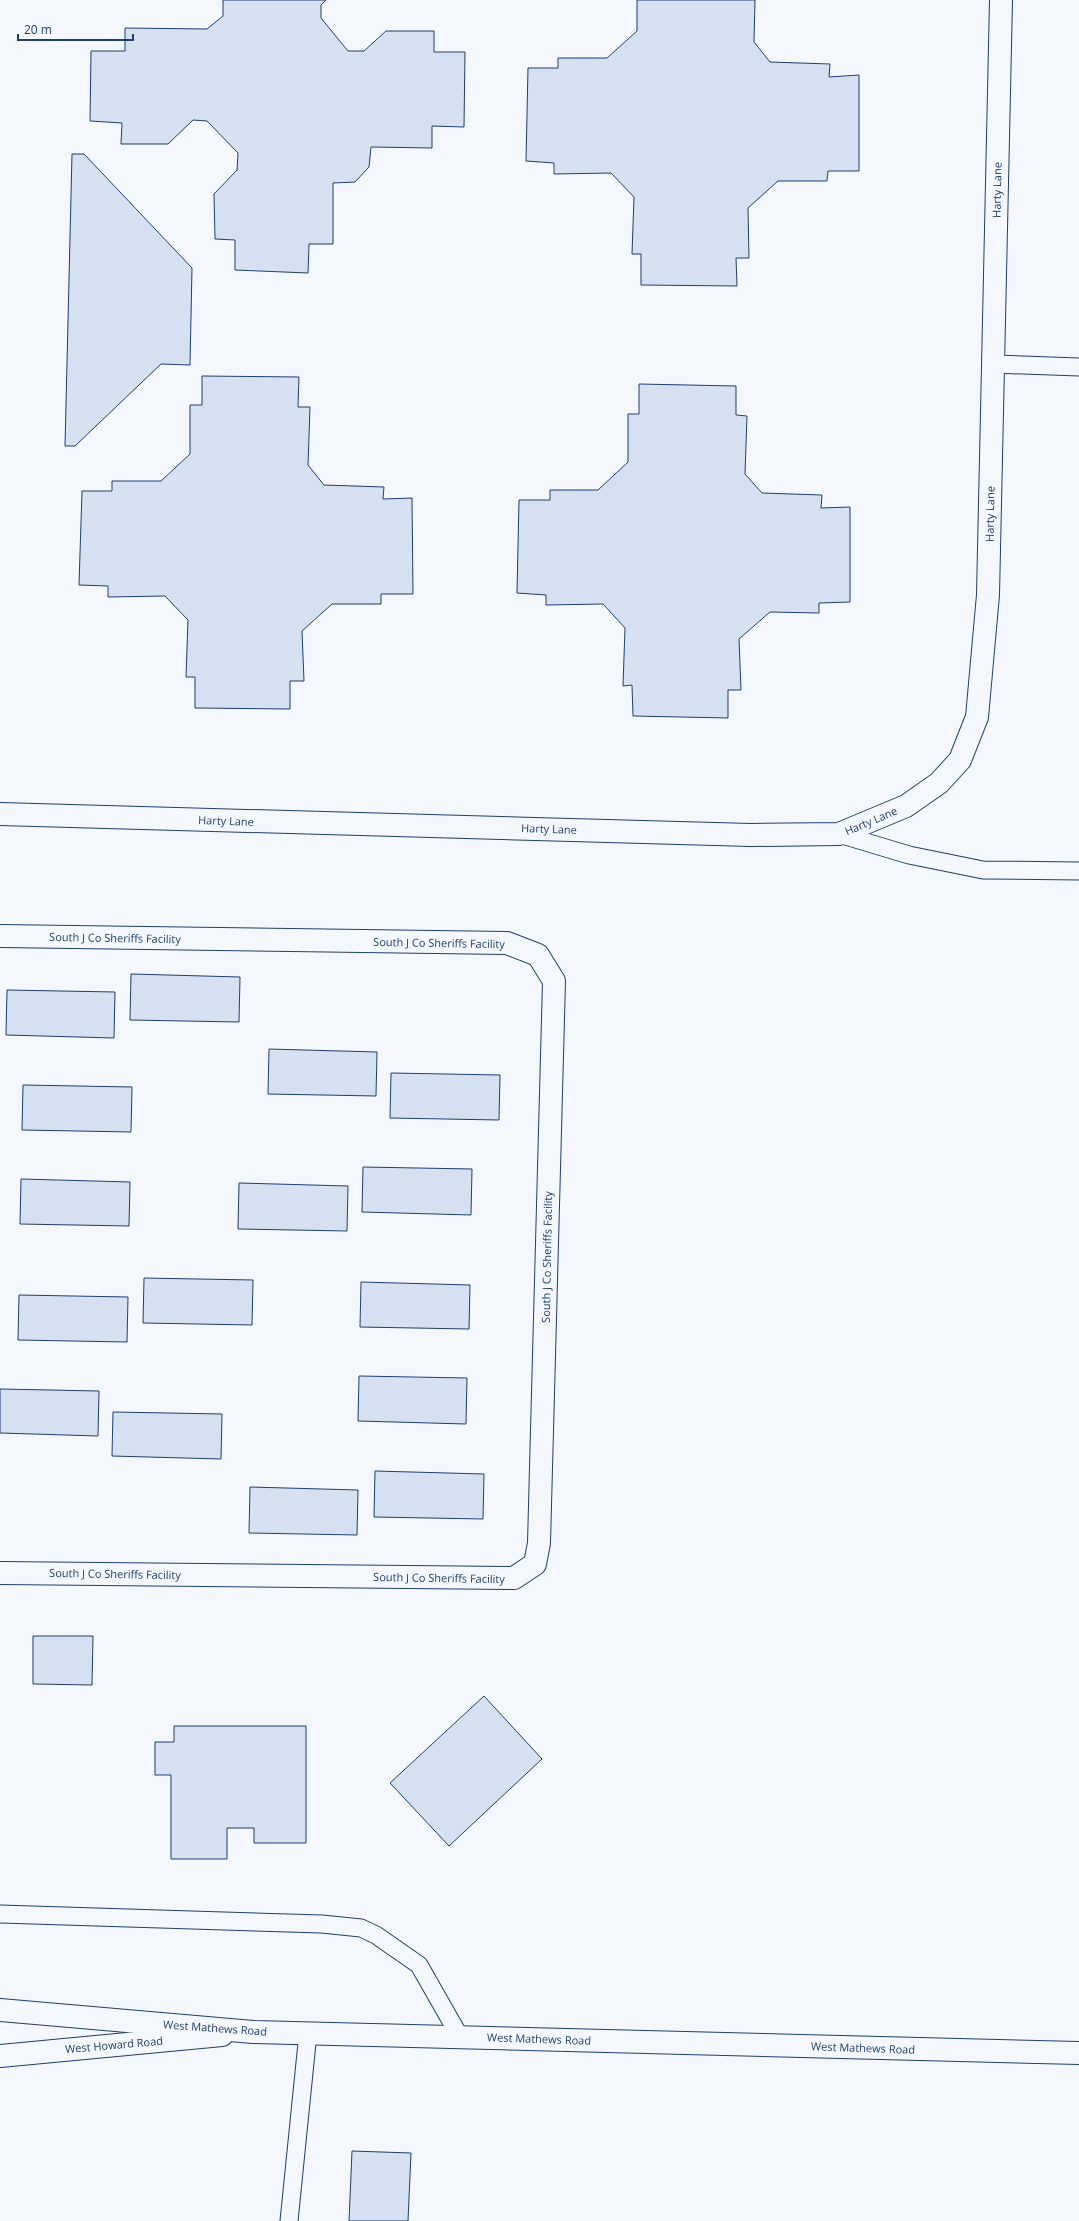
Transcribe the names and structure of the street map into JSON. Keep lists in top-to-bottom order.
{
  "streets": {
    "street": [
      "Harty Lane",
      "South J Co Sheriffs Facility",
      "West Mathews Road",
      "West Howard Road"
    ]
  },
  "crossings": [
    ["West Mathews Road", "West Howard Road"]
  ],
  "scale_bar": "20 m"
}
